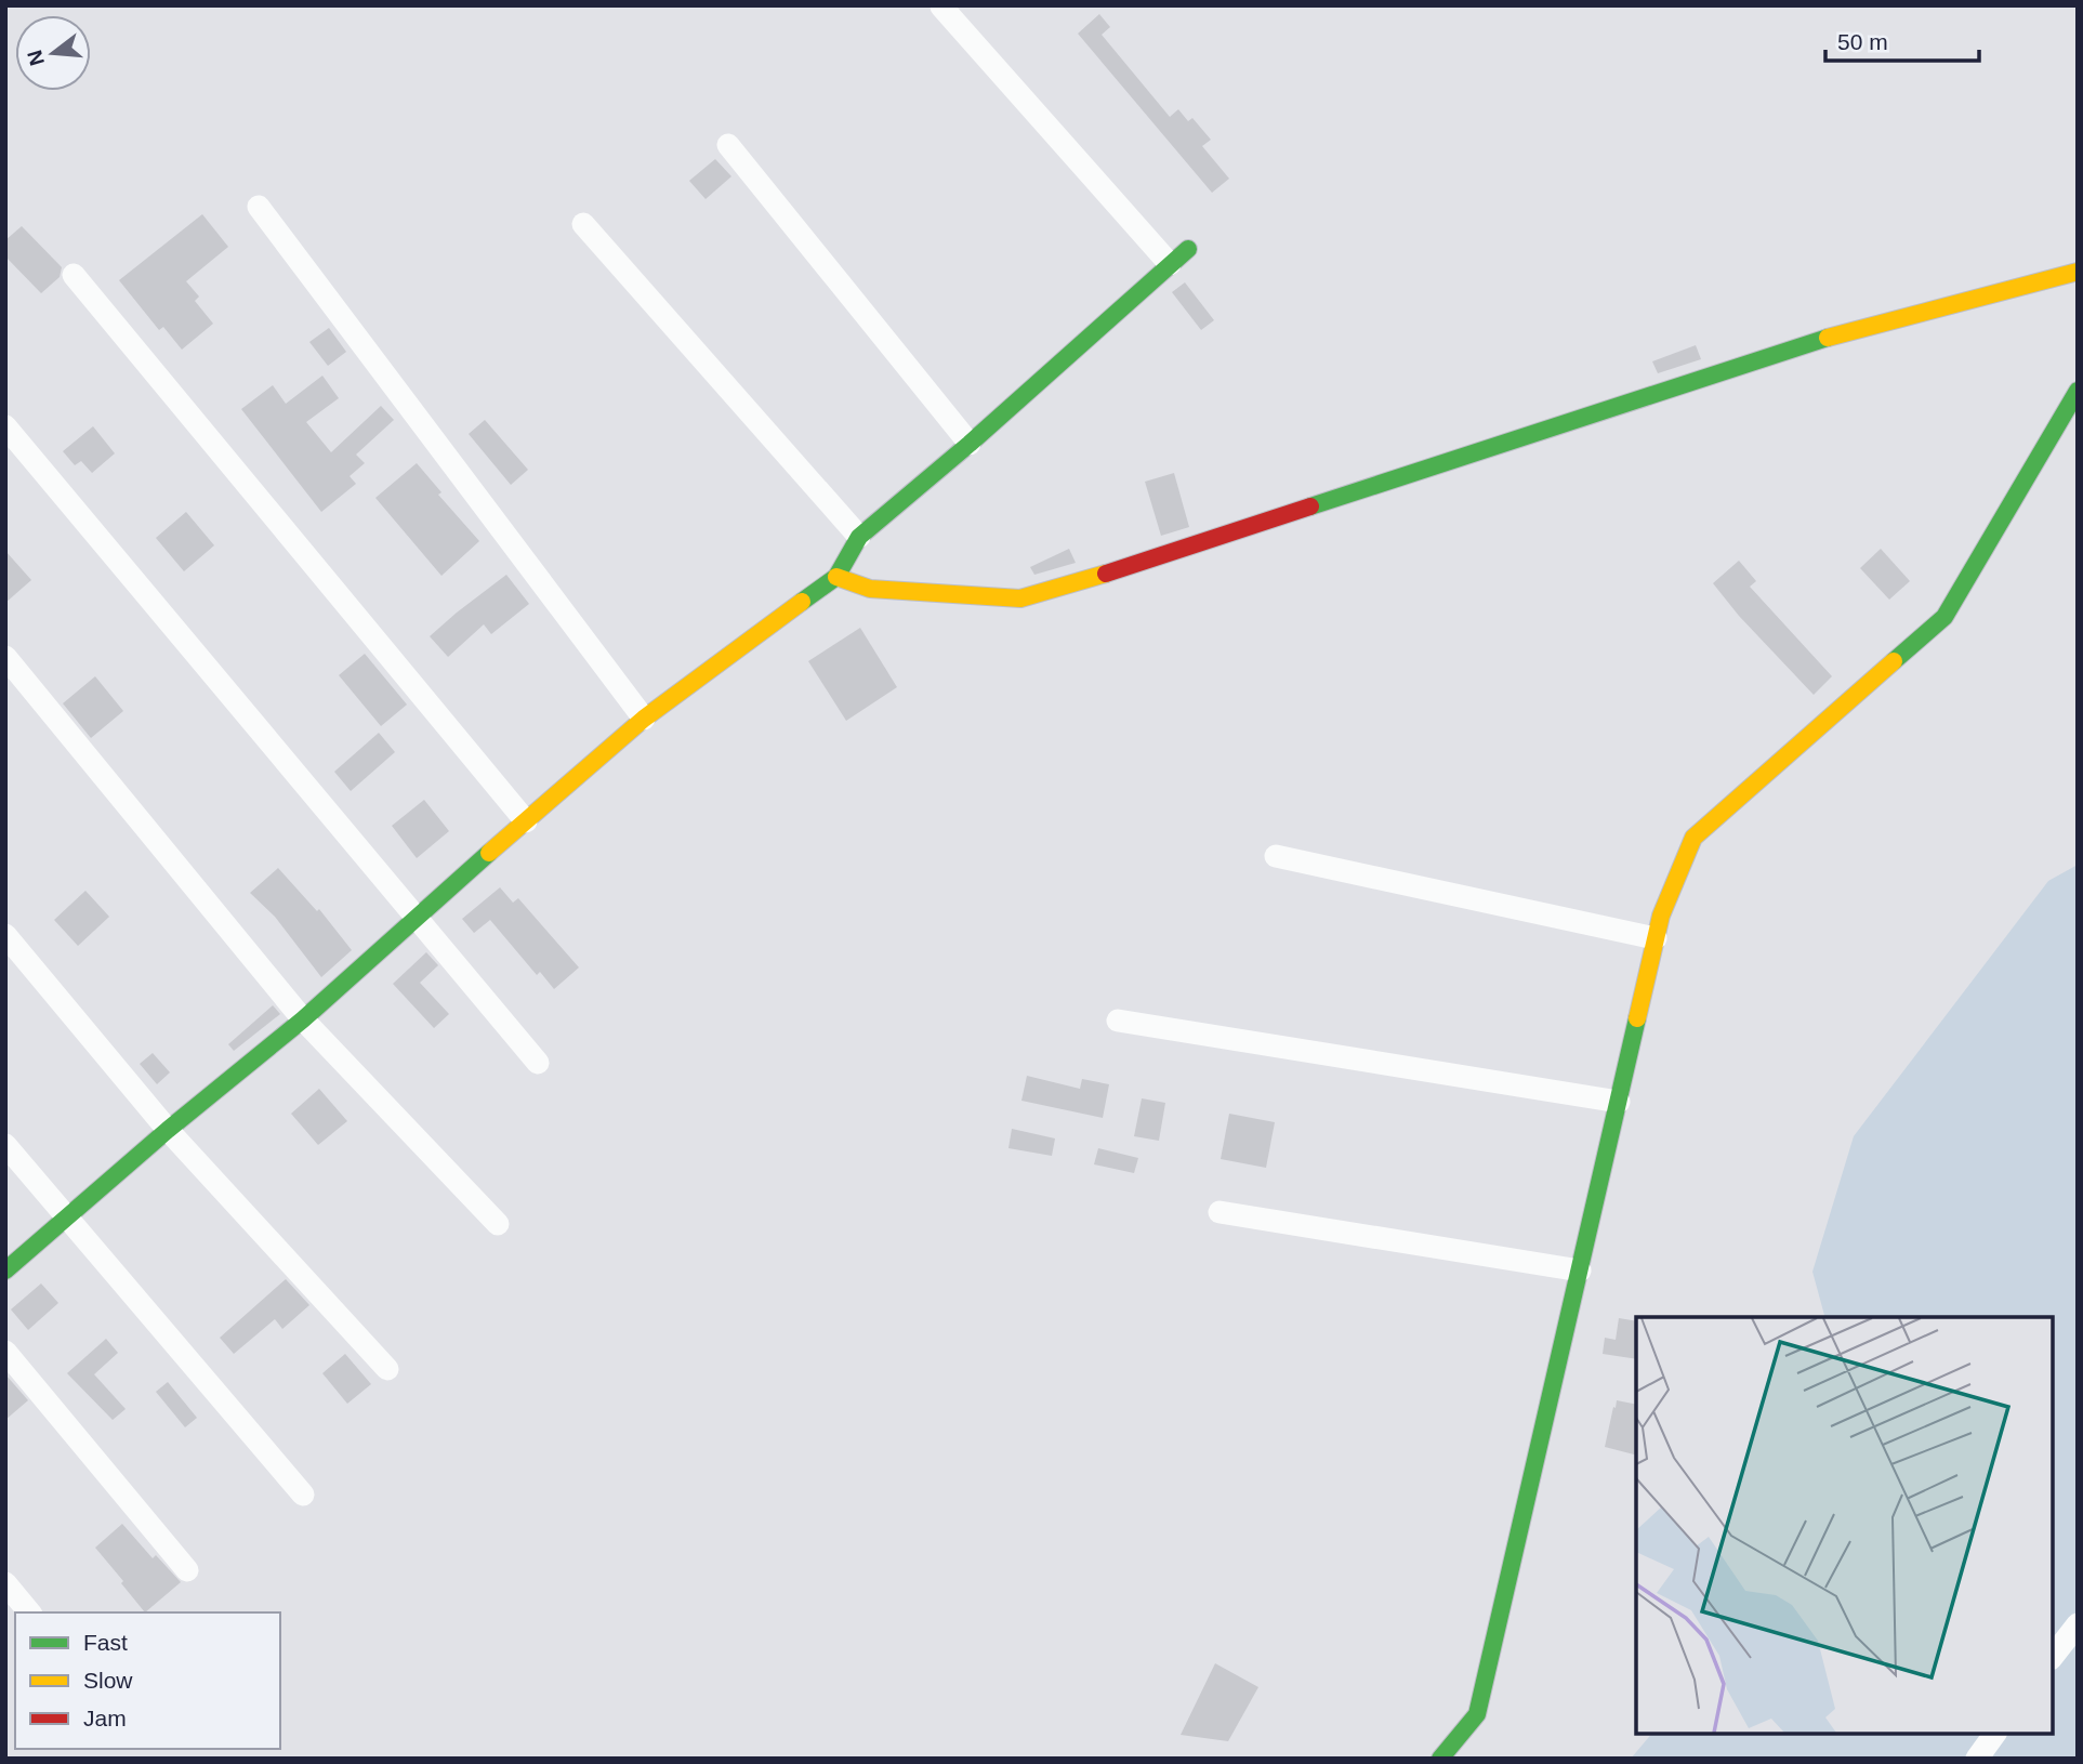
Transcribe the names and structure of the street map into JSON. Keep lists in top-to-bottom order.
{
  "legend": ["Fast", "Slow", "Jam"],
  "scale_bar": "50 m",
  "north": "left"
}
